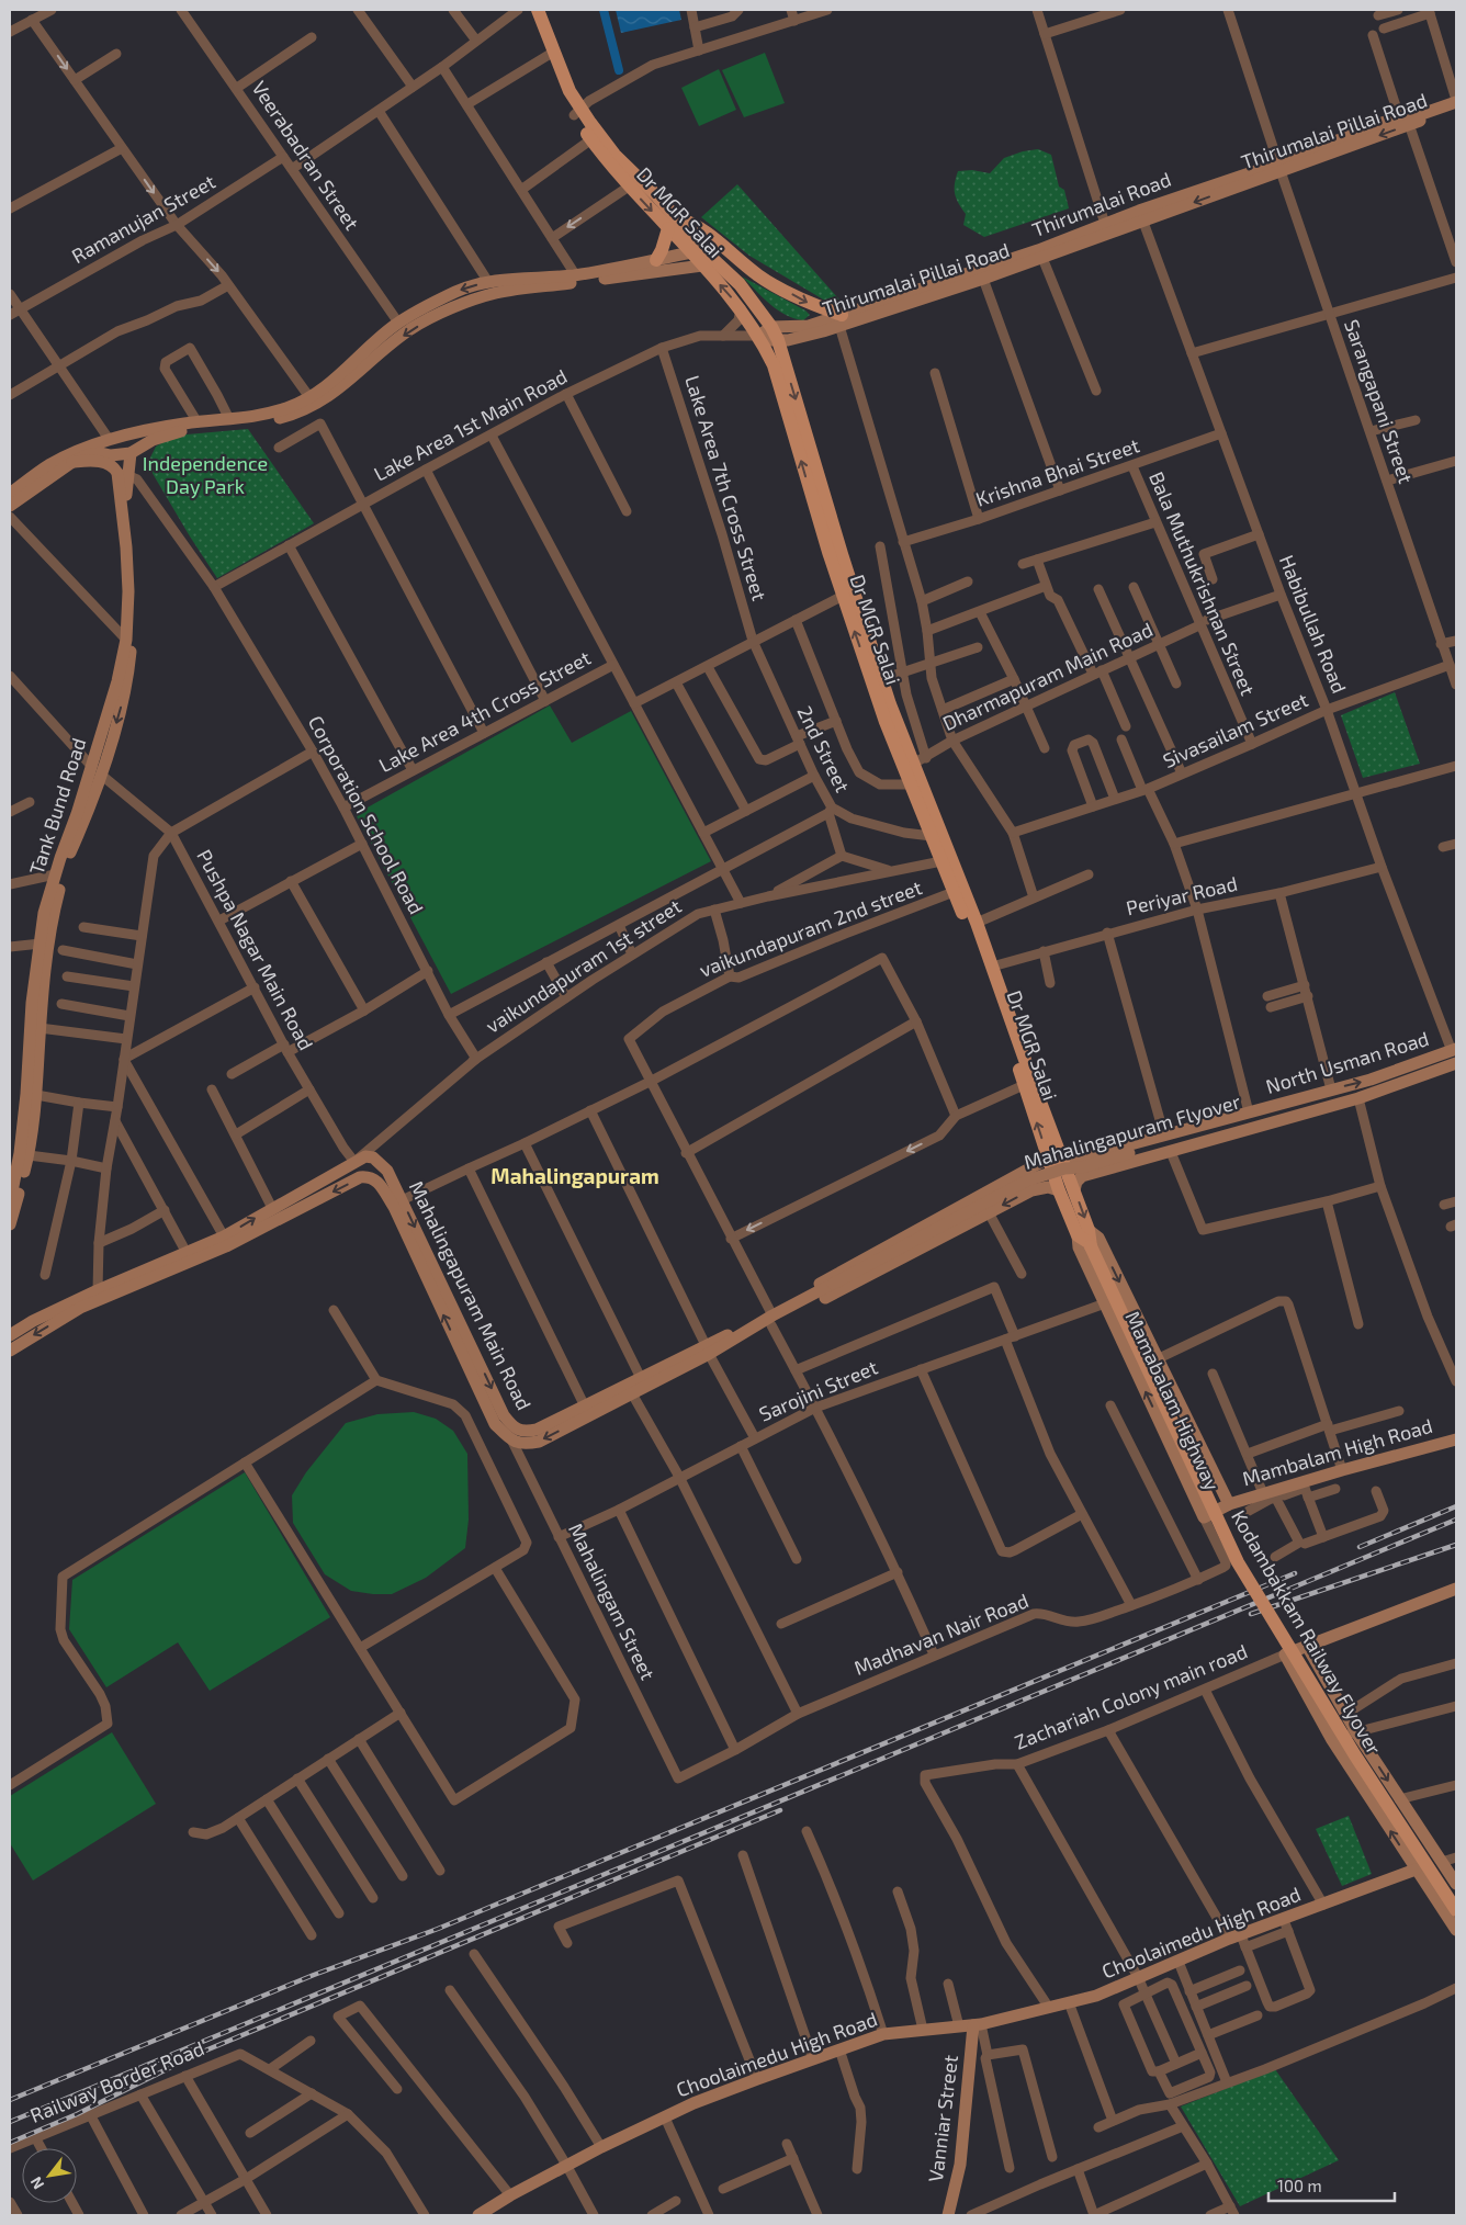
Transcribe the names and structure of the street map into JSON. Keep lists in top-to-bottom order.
{
  "streets": {
    "main road": [
      "Thirumalai Pillai Road",
      "Thirumalai Road",
      "Dr MGR Salai",
      "Tank Bund Road",
      "North Usman Road",
      "Mahalingapuram Flyover",
      "Mahalingapuram Main Road",
      "Mamabalam Highway",
      "Mambalam High Road",
      "Kodambakkam Railway Flyover",
      "Choolaimedu High Road",
      "Vanniar Street"
    ],
    "street": [
      "Veerabadran Street",
      "Ramanujan Street",
      "Sarangapani Street",
      "Lake Area 1st Main Road",
      "Krishna Bhai Street",
      "Lake Area 7th Cross Street",
      "Bala Muthukrishnan Street",
      "Habibullah Road",
      "Dharmapuram Main Road",
      "Lake Area 4th Cross Street",
      "Sivasailam Street",
      "2nd Street",
      "Corporation School Road",
      "Periyar Road",
      "vaikundapuram 2nd street",
      "Pushpa Nagar Main Road",
      "vaikundapuram 1st street",
      "Sarojini Street",
      "Mahalingam Street",
      "Madhavan Nair Road",
      "Zachariah Colony main road",
      "Railway Border Road"
    ]
  },
  "crossings": [
    ["Thirumalai Pillai Road", "Thirumalai Road"],
    ["Thirumalai Pillai Road", "Dr MGR Salai"],
    ["Thirumalai Pillai Road", "Sarangapani Street"],
    ["Thirumalai Pillai Road", "Lake Area 1st Main Road"],
    ["Thirumalai Pillai Road", "Habibullah Road"],
    ["Veerabadran Street", "Ramanujan Street"],
    ["Thirumalai Road", "Dr MGR Salai"],
    ["Thirumalai Road", "Habibullah Road"],
    ["Dr MGR Salai", "Lake Area 1st Main Road"],
    ["Dr MGR Salai", "Dharmapuram Main Road"],
    ["Dr MGR Salai", "2nd Street"],
    ["Dr MGR Salai", "Periyar Road"],
    ["Dr MGR Salai", "vaikundapuram 2nd street"],
    ["Dr MGR Salai", "vaikundapuram 1st street"],
    ["Dr MGR Salai", "North Usman Road"],
    ["Dr MGR Salai", "Mamabalam Highway"],
    ["Dr MGR Salai", "Kodambakkam Railway Flyover"],
    ["Lake Area 1st Main Road", "Lake Area 7th Cross Street"],
    ["Lake Area 1st Main Road", "Corporation School Road"],
    ["Krishna Bhai Street", "Bala Muthukrishnan Street"],
    ["Krishna Bhai Street", "Habibullah Road"],
    ["Lake Area 7th Cross Street", "2nd Street"],
    ["Bala Muthukrishnan Street", "Dharmapuram Main Road"],
    ["Bala Muthukrishnan Street", "Sivasailam Street"],
    ["Habibullah Road", "Dharmapuram Main Road"],
    ["Habibullah Road", "Sivasailam Street"],
    ["Habibullah Road", "Periyar Road"],
    ["Habibullah Road", "North Usman Road"],
    ["Lake Area 4th Cross Street", "Corporation School Road"],
    ["Tank Bund Road", "Corporation School Road"],
    ["Tank Bund Road", "Pushpa Nagar Main Road"],
    ["Corporation School Road", "vaikundapuram 1st street"],
    ["Pushpa Nagar Main Road", "Mahalingapuram Main Road"],
    ["North Usman Road", "Mahalingapuram Flyover"],
    ["Mahalingapuram Flyover", "Mahalingapuram Main Road"],
    ["Mahalingapuram Main Road", "Mahalingam Street"],
    ["Sarojini Street", "Mamabalam Highway"],
    ["Sarojini Street", "Mahalingam Street"],
    ["Mamabalam Highway", "Mambalam High Road"],
    ["Mamabalam Highway", "Kodambakkam Railway Flyover"],
    ["Mamabalam Highway", "Madhavan Nair Road"],
    ["Mahalingam Street", "Madhavan Nair Road"],
    ["Zachariah Colony main road", "Choolaimedu High Road"],
    ["Choolaimedu High Road", "Vanniar Street"]
  ],
  "districts": ["Mahalingapuram"],
  "parks": ["Independence Day Park"],
  "scale_bar": "100 m",
  "north": "bottom left"
}
